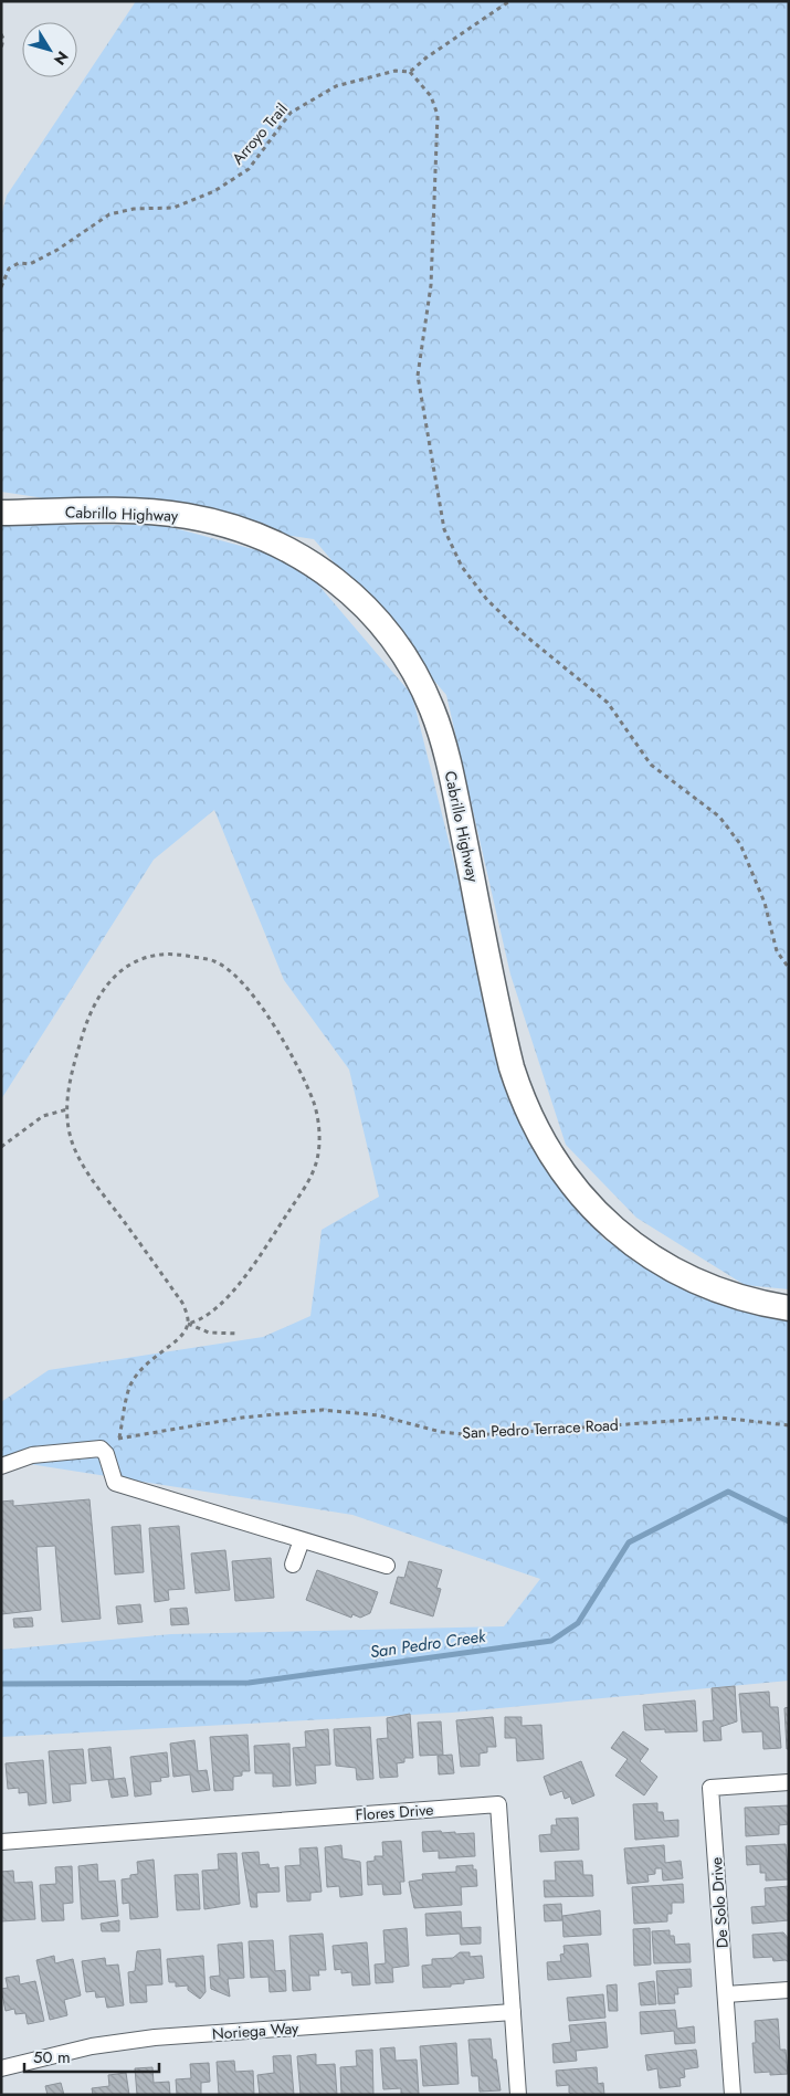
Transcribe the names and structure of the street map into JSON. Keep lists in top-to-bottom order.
{
  "streets": {
    "highway": ["Cabrillo Highway"],
    "street": ["Flores Drive", "De Solo Drive", "Noriega Way"],
    "path": ["Arroyo Trail", "San Pedro Terrace Road"]
  },
  "crossings": [
    ["Flores Drive", "Noriega Way"]
  ],
  "water": ["San Pedro Creek"],
  "scale_bar": "50 m",
  "north": "bottom right"
}
